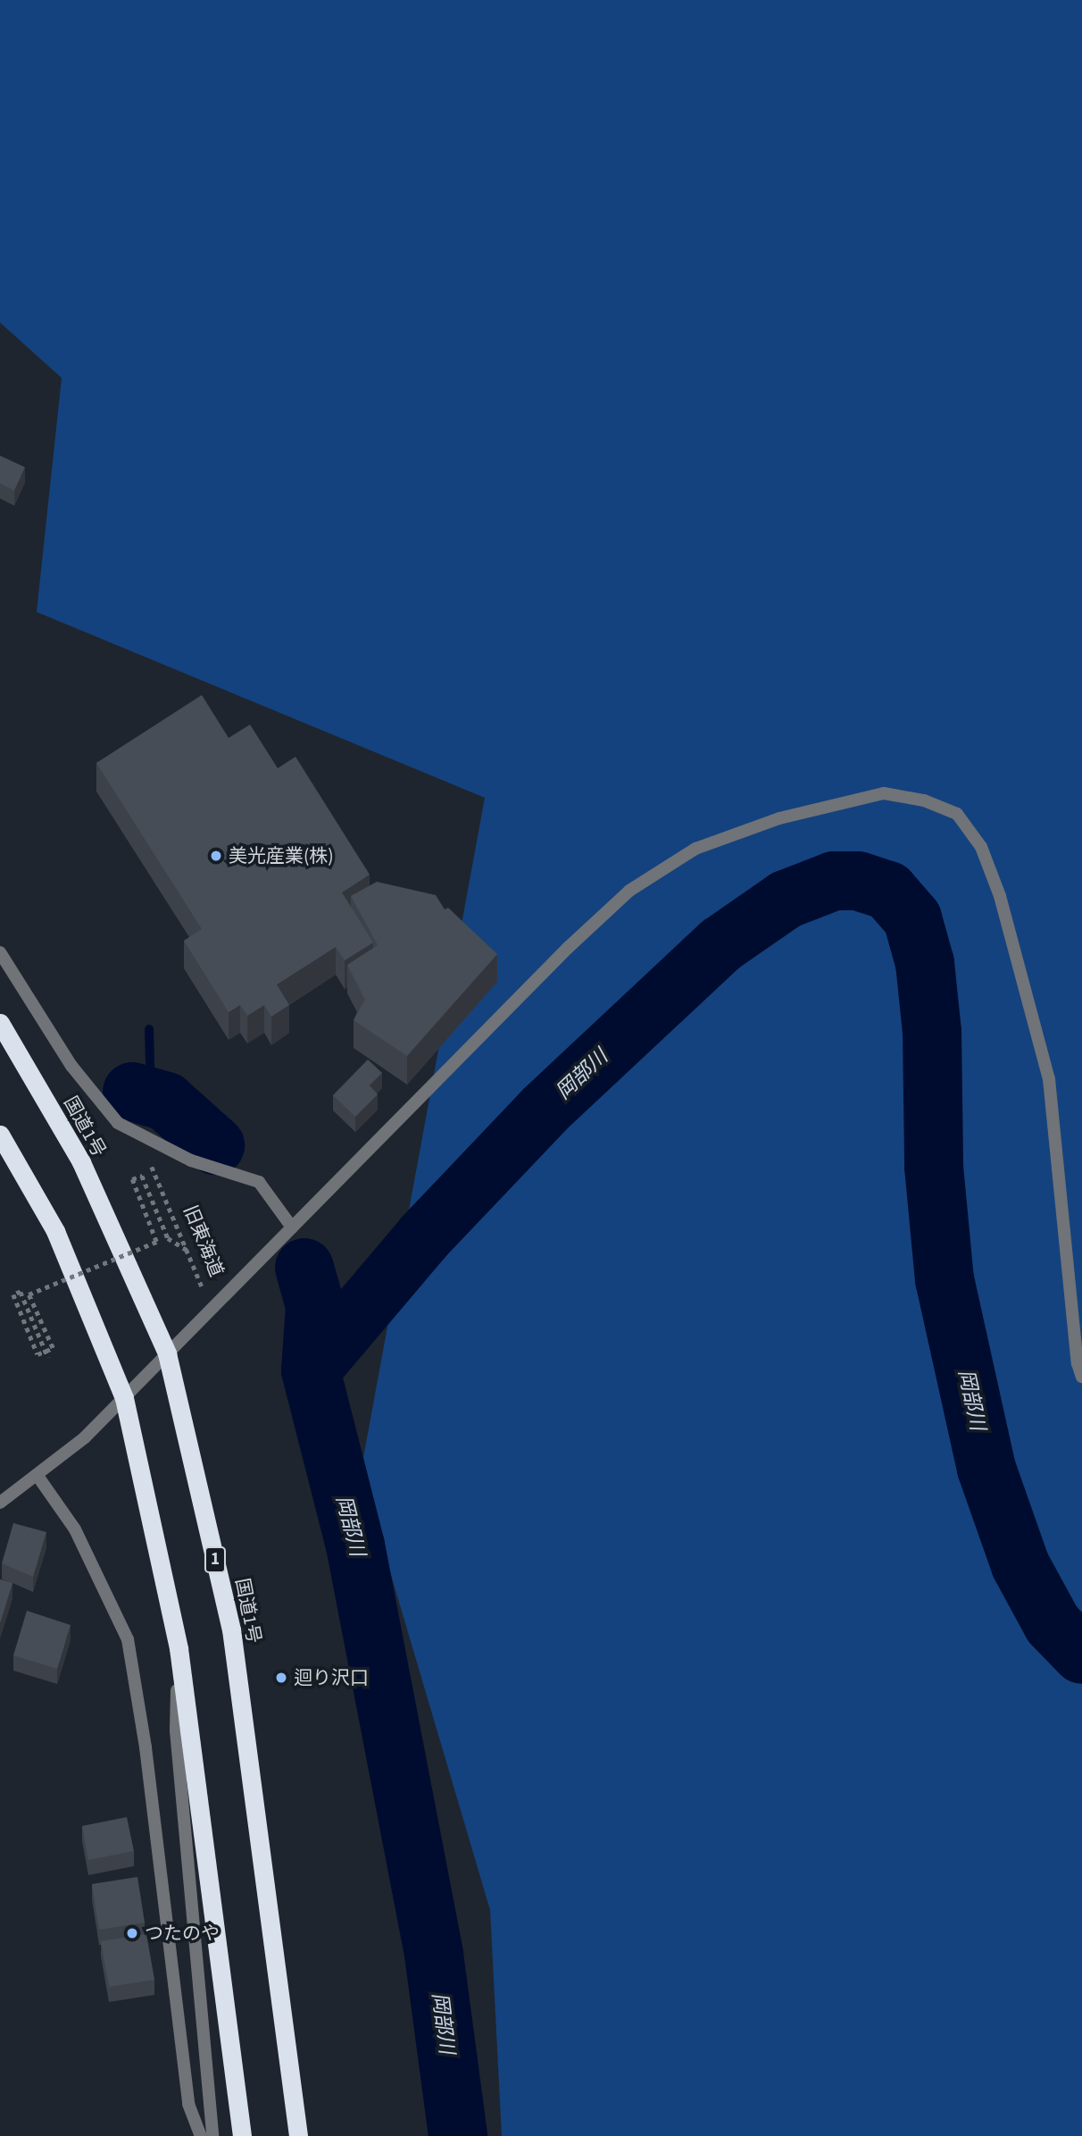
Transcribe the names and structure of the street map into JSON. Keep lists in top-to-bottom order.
{
  "streets": {
    "highway": ["国道1号", "1"],
    "path": ["旧東海道"]
  },
  "water": ["岡部川"],
  "places": ["美光産業(株)", "迴り沢口", "つたのや"]
}
